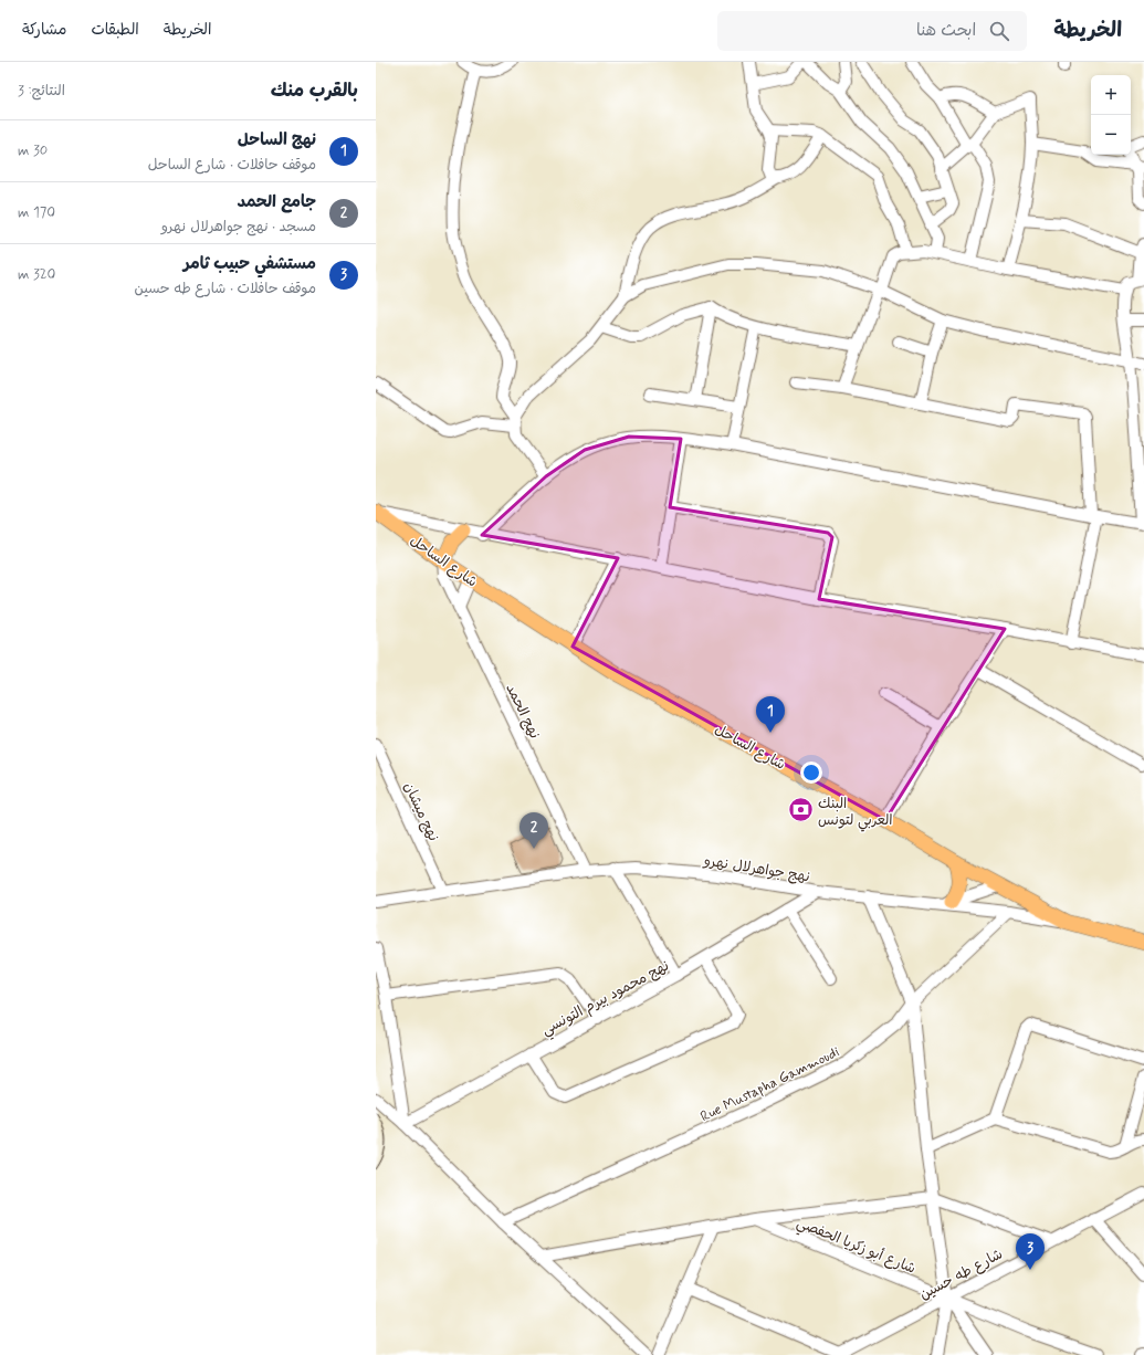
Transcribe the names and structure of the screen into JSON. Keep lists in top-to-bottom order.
{
  "streets": {
    "main road": ["شارع الساحل"],
    "street": [
      "نهج الحمد",
      "نهج ميشان",
      "نهج جواهرلال نهرو",
      "نهج محمود بيرم التونسي",
      "Rue Mustapha Gammoudi",
      "شارع أبو زكريا الحفصي",
      "شارع طه حسين"
    ]
  },
  "crossings": [
    ["شارع الساحل", "نهج الحمد"],
    ["شارع الساحل", "نهج جواهرلال نهرو"],
    ["نهج الحمد", "نهج جواهرلال نهرو"],
    ["نهج ميشان", "نهج جواهرلال نهرو"],
    ["نهج جواهرلال نهرو", "نهج محمود بيرم التونسي"],
    ["نهج جواهرلال نهرو", "Rue Mustapha Gammoudi"],
    ["شارع أبو زكريا الحفصي", "شارع طه حسين"]
  ],
  "places": {
    "bank": ["البنك العربي لتونس"]
  },
  "page": {
    "header": "الخريطة",
    "search": "ابحث هنا",
    "nav": ["الخريطة", "الطبقات", "مشاركة"],
    "heading": ["بالقرب منك", "النتائج: 3"],
    "map_buttons": ["+", "−"],
    "list": [
      {
        "mark": "1",
        "name": "نهج الساحل",
        "note": "موقف حافلات · شارع الساحل",
        "value": "30 m"
      },
      {
        "mark": "2",
        "name": "جامع الحمد",
        "note": "مسجد · نهج جواهرلال نهرو",
        "value": "170 m"
      },
      {
        "mark": "3",
        "name": "مستشفي حبيب ثامر",
        "note": "موقف حافلات · شارع طه حسين",
        "value": "320 m"
      }
    ],
    "pins": ["1", "2", "3"]
  }
}
